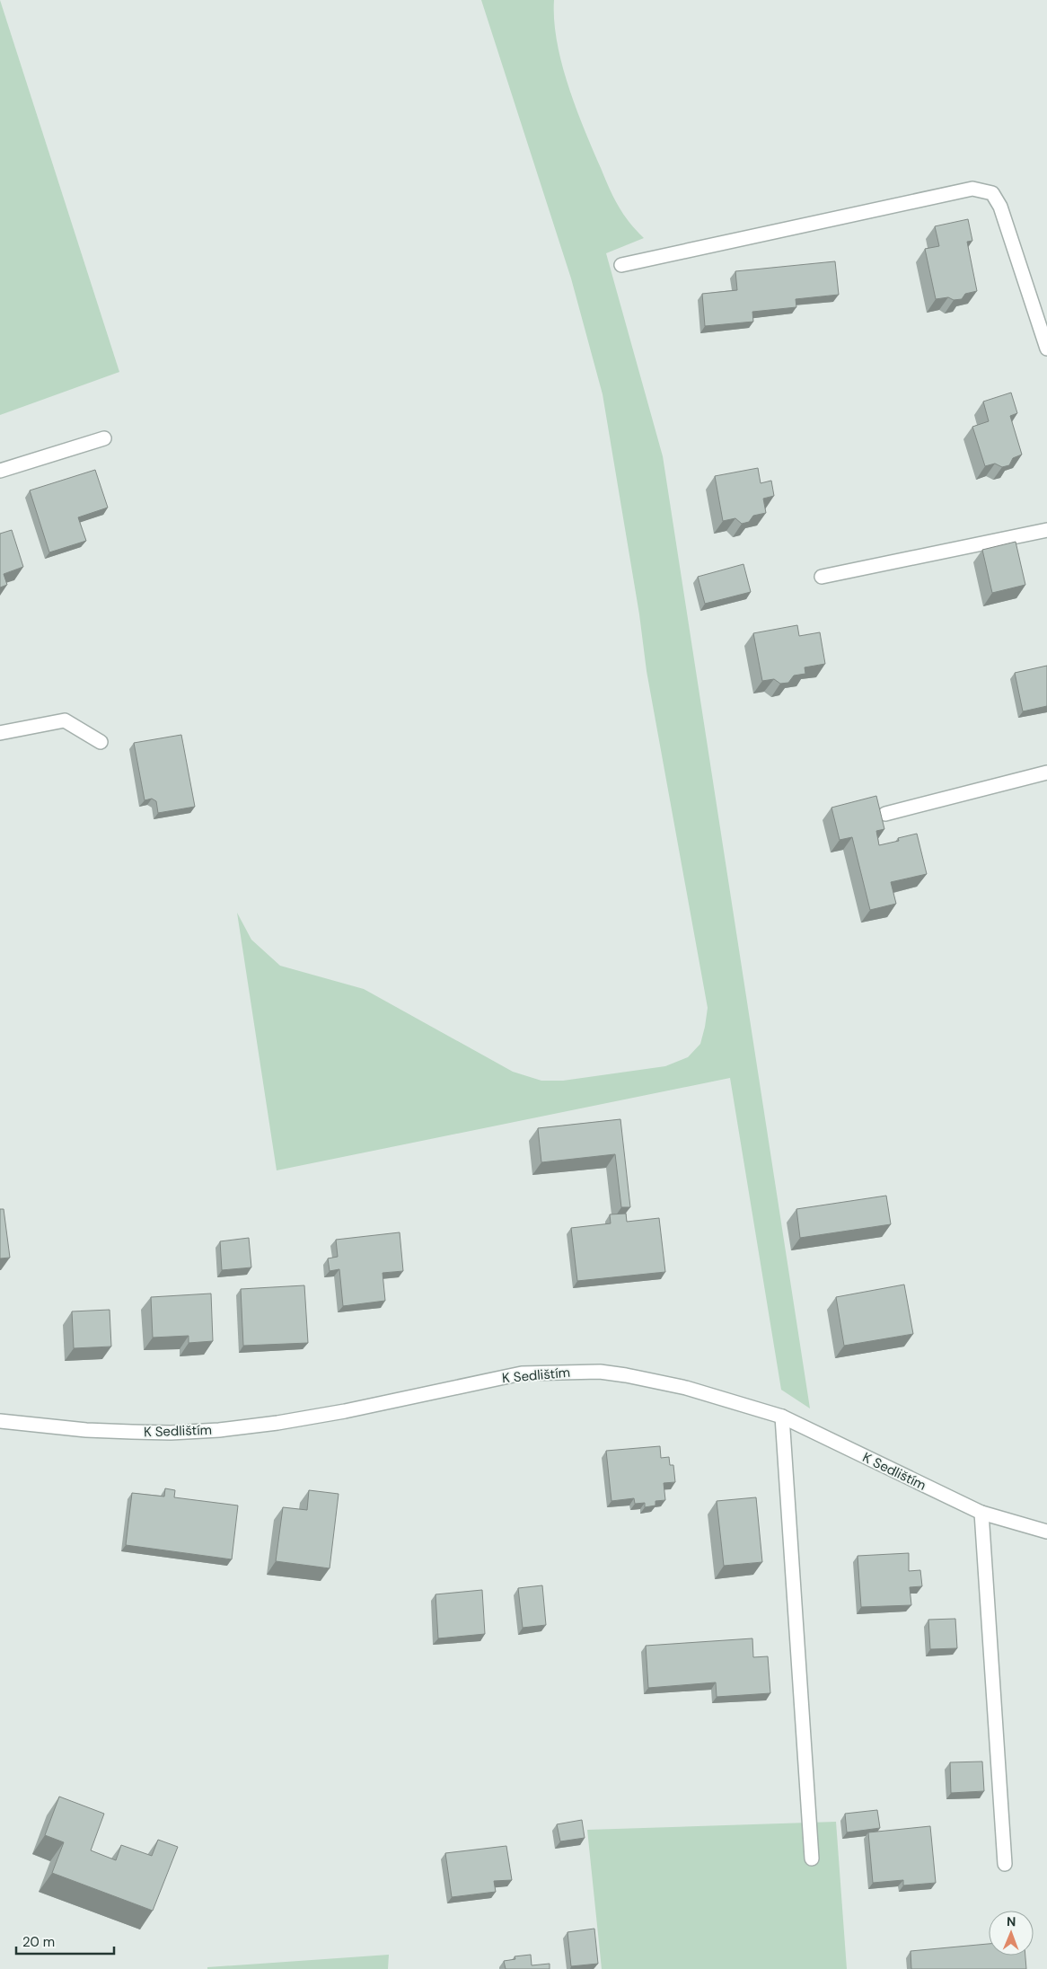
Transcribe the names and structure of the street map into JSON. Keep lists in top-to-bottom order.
{
  "streets": {
    "street": ["K Sedlištím"]
  },
  "scale_bar": "20 m",
  "north": "top"
}
